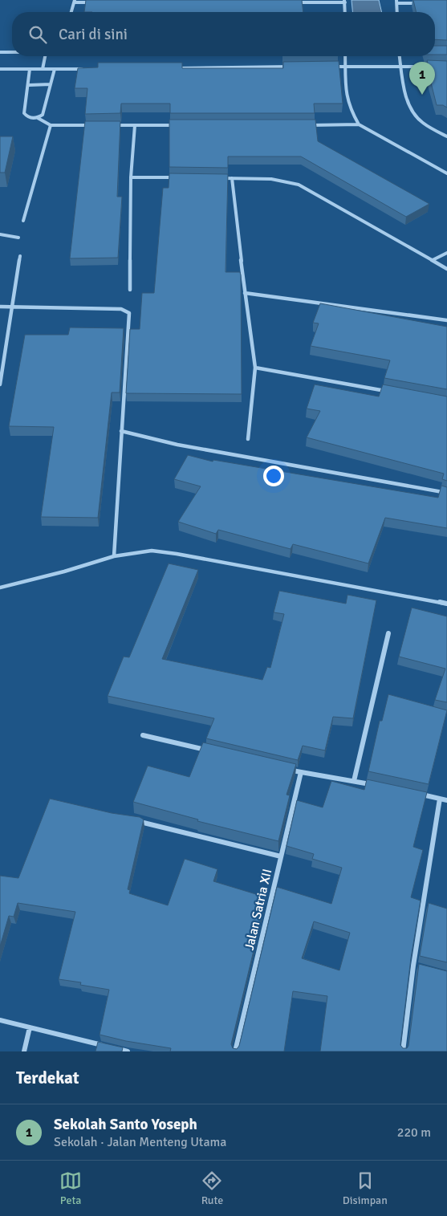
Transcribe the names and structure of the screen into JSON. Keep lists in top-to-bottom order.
{
  "streets": {
    "street": ["Jalan Satria XII"]
  },
  "page": {
    "search": "Cari di sini",
    "pins": "1",
    "heading": "Terdekat",
    "list": [
      {
        "mark": "1",
        "name": "Sekolah Santo Yoseph",
        "note": "Sekolah · Jalan Menteng Utama",
        "value": "220 m"
      }
    ],
    "nav": ["Peta", "Rute", "Disimpan"]
  }
}
